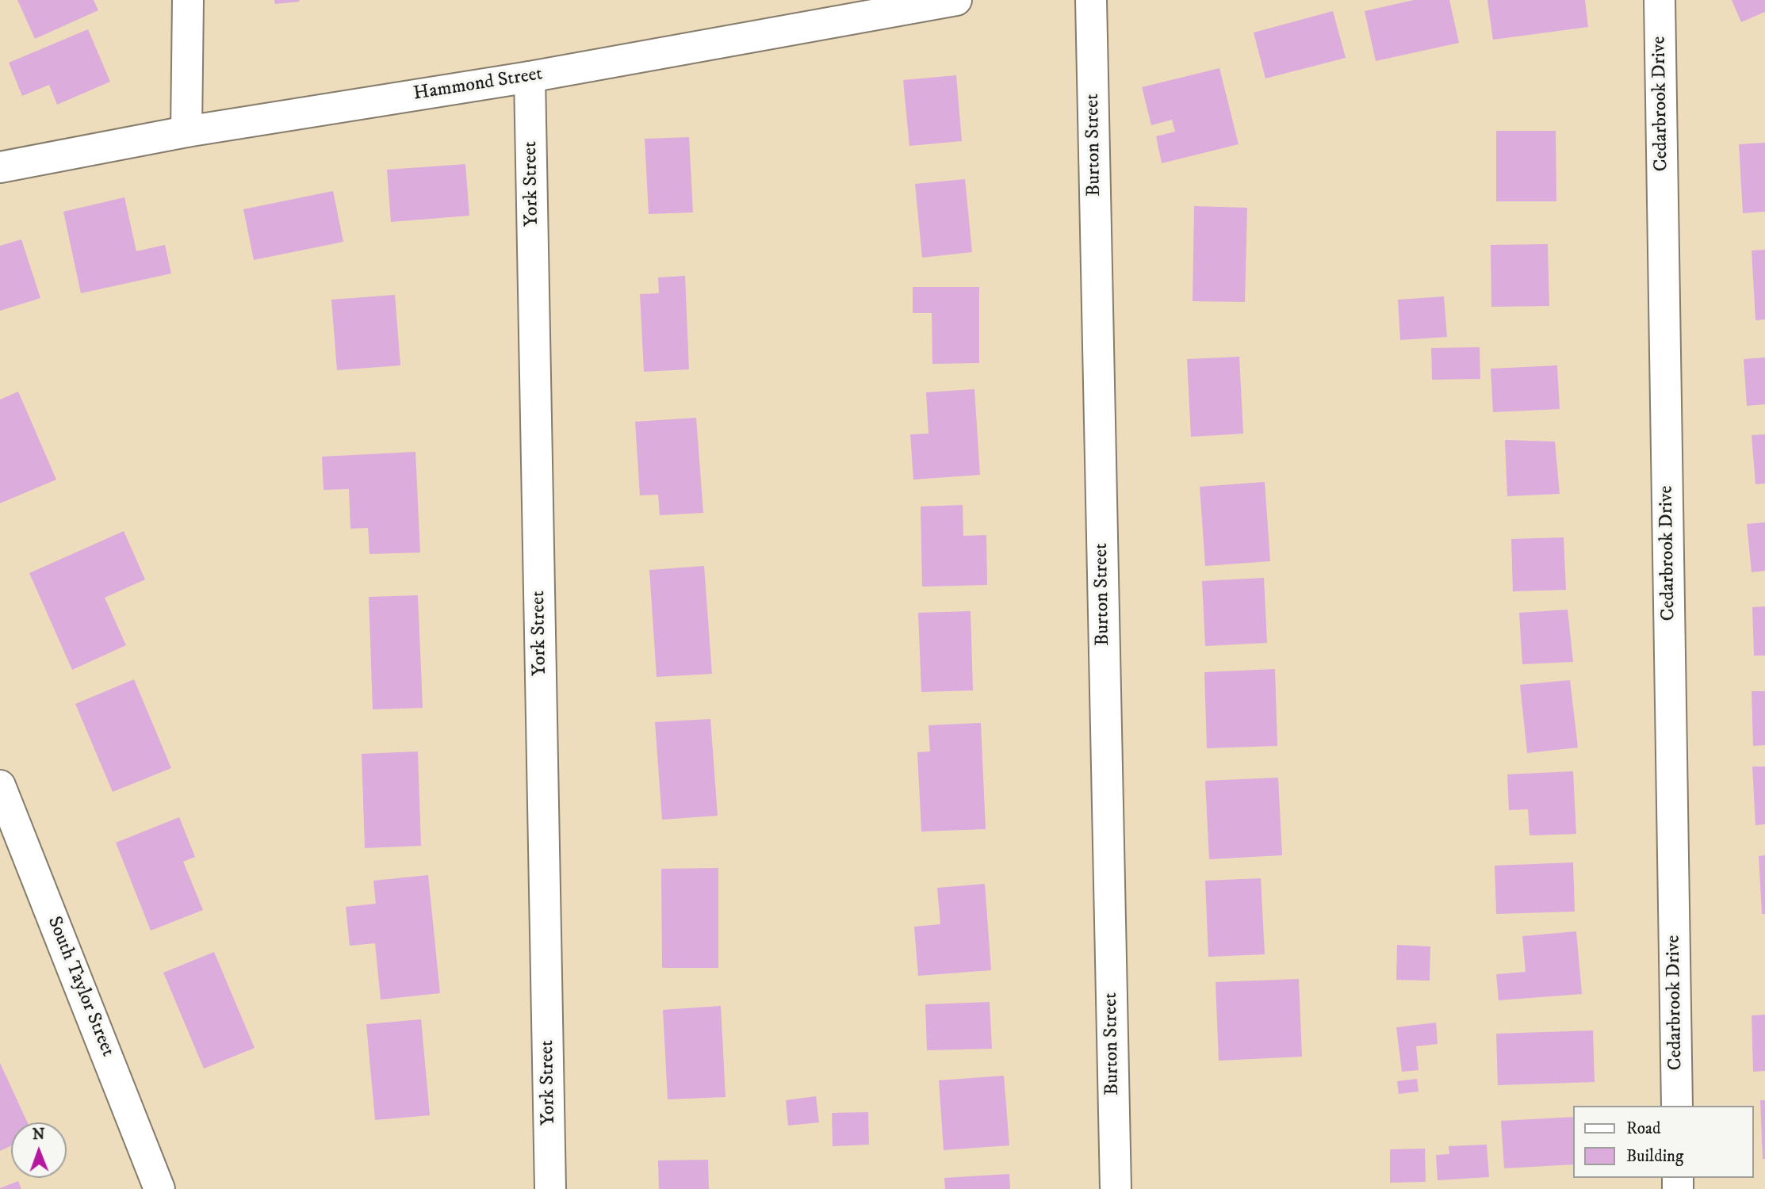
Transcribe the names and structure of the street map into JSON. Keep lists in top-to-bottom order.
{
  "streets": {
    "street": [
      "Hammond Street",
      "Cedarbrook Drive",
      "Burton Street",
      "York Street",
      "South Taylor Street"
    ]
  },
  "crossings": [
    ["Hammond Street", "York Street"]
  ],
  "legend": ["Road", "Building"],
  "north": "top"
}
